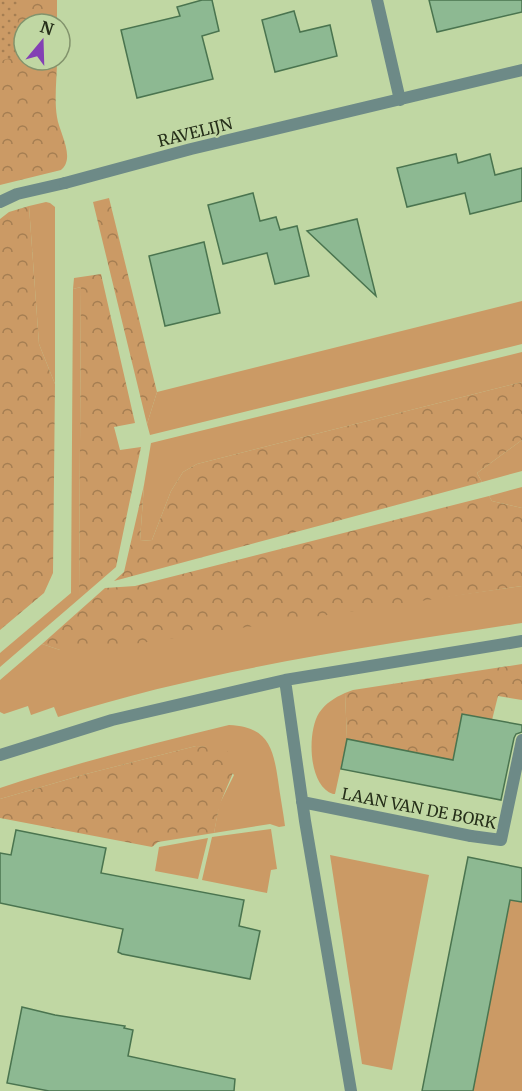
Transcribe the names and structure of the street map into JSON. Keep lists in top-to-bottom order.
{
  "streets": {
    "street": ["RAVELIJN", "LAAN VAN DE BORK"]
  },
  "north": "top"
}
